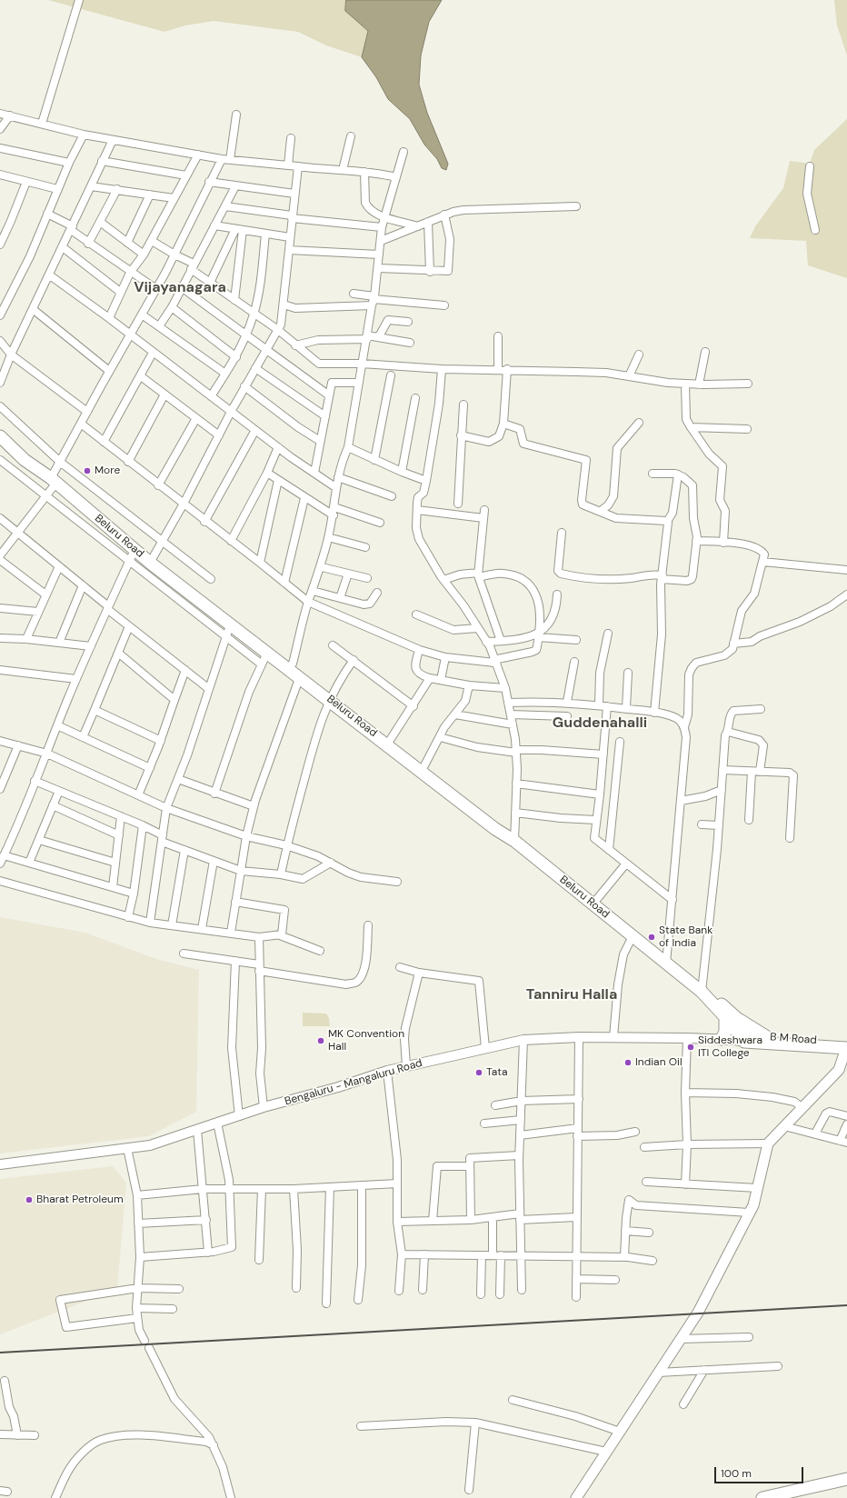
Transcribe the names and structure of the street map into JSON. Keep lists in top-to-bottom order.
{
  "streets": {
    "highway": ["Beluru Road", "B M Road", "Bengaluru - Mangaluru Road"]
  },
  "crossings": [
    ["Beluru Road", "B M Road"],
    ["Beluru Road", "Bengaluru - Mangaluru Road"],
    ["B M Road", "Bengaluru - Mangaluru Road"]
  ],
  "districts": ["Vijayanagara", "Guddenahalli", "Tanniru Halla"],
  "places": [
    "More",
    "State Bank of India",
    "MK Convention Hall",
    "Siddeshwara ITI College",
    "Indian Oil",
    "Tata",
    "Bharat Petroleum"
  ],
  "scale_bar": "100 m"
}
